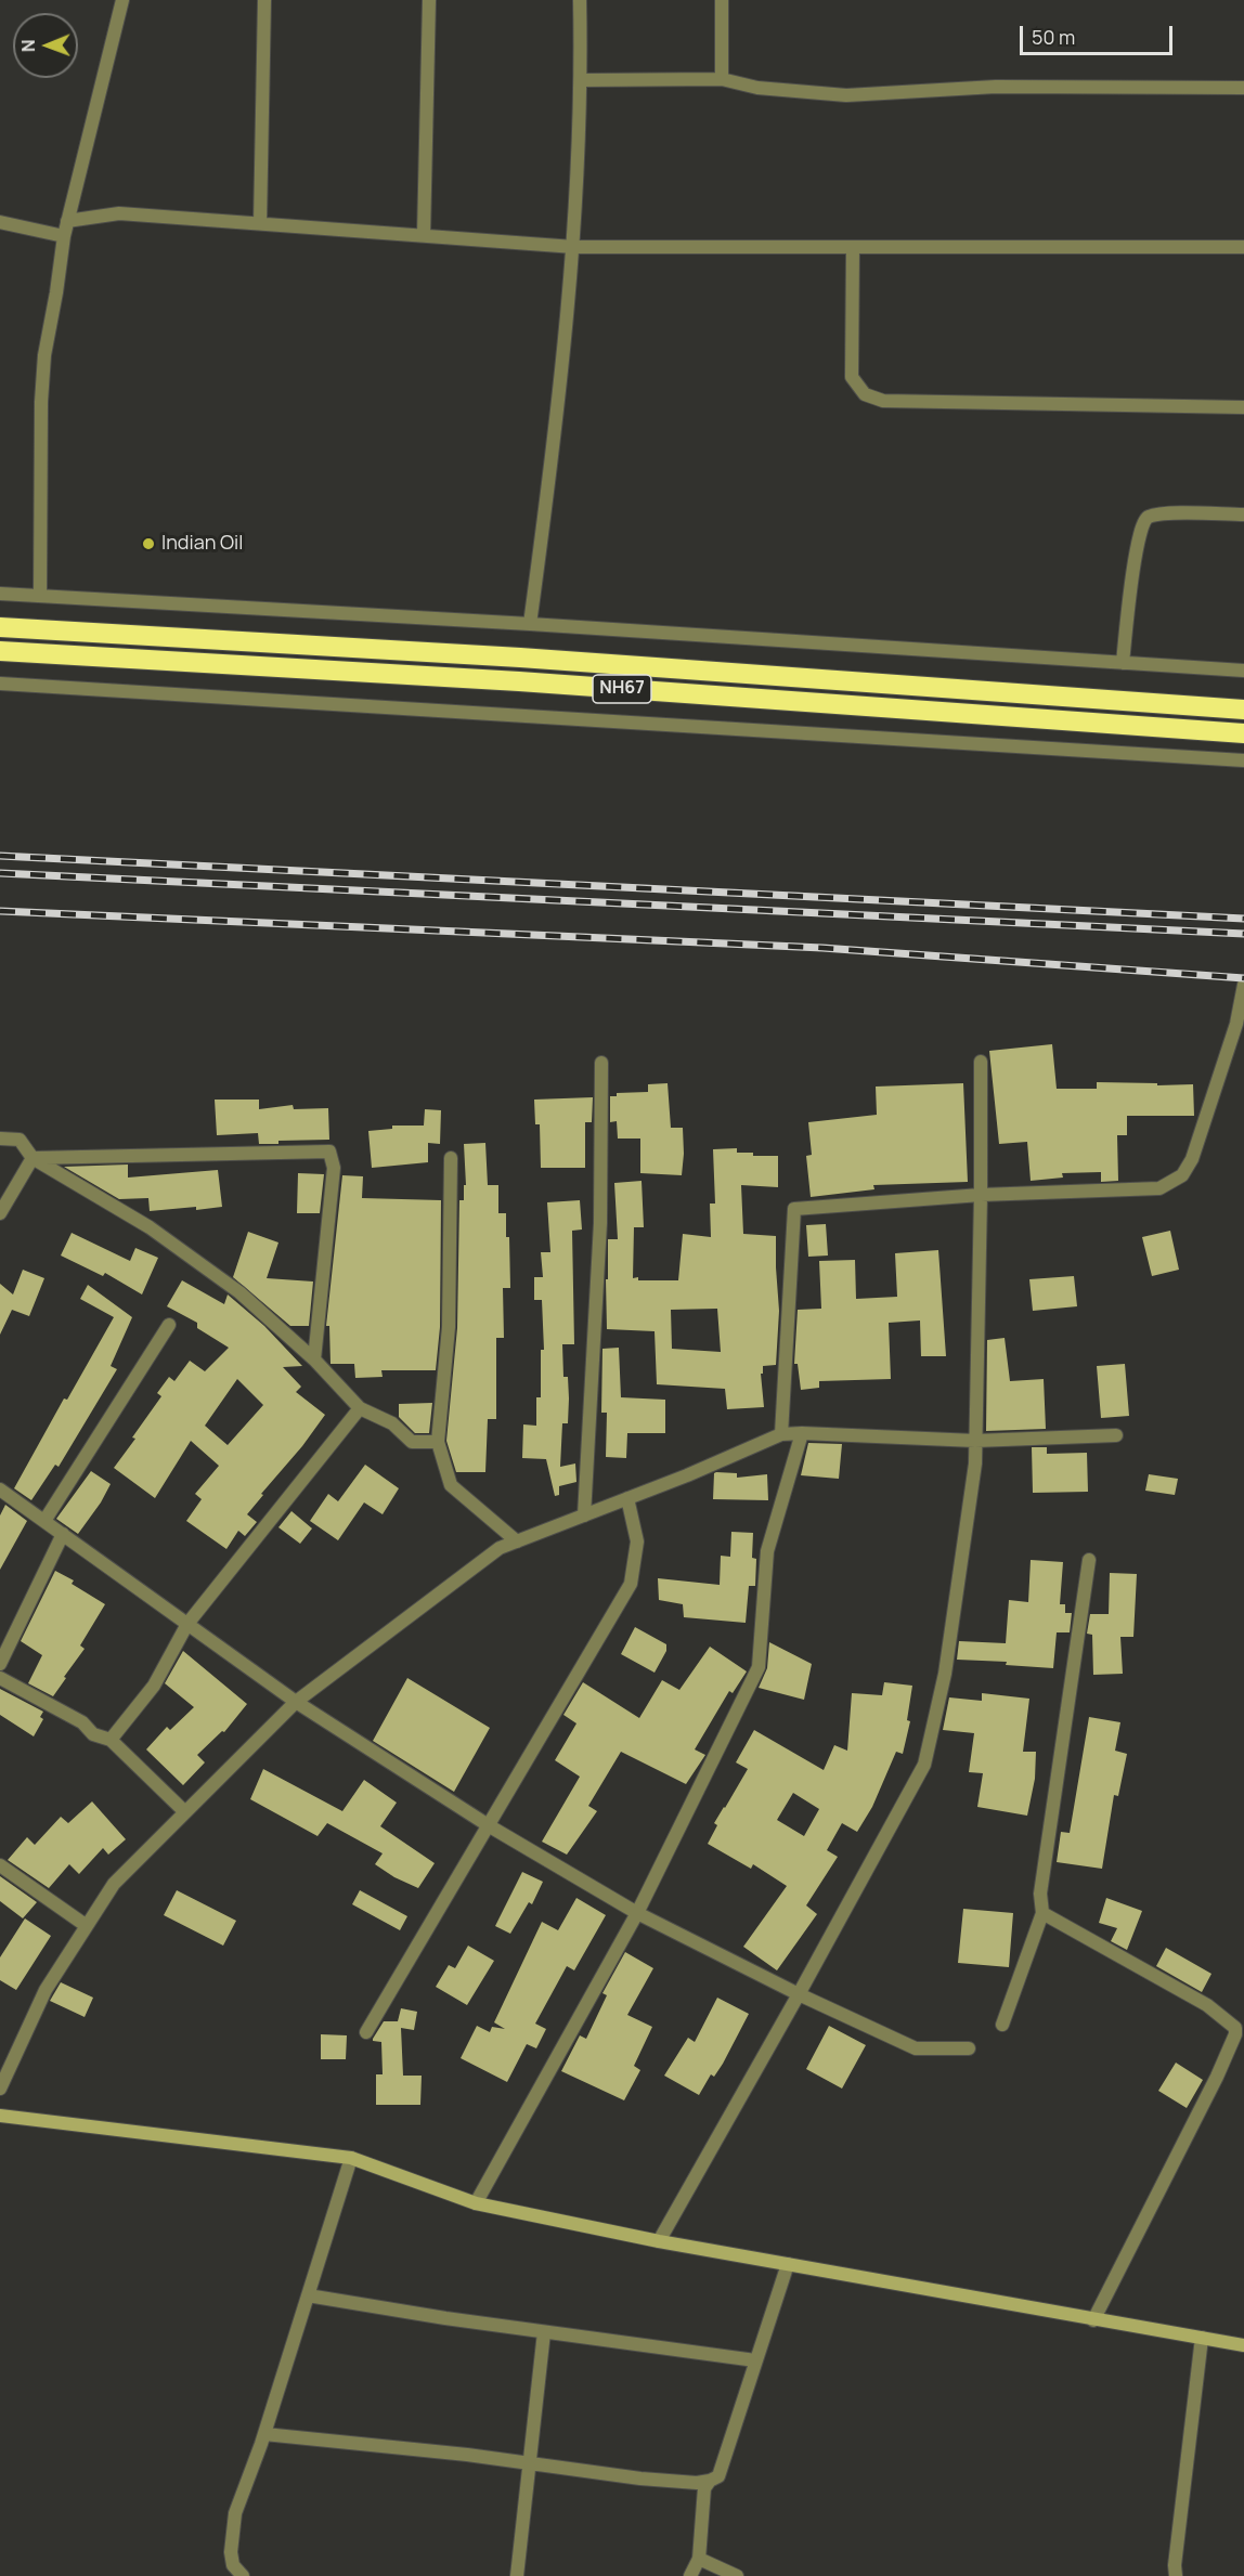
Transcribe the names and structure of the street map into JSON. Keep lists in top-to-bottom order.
{
  "streets": {
    "highway": ["NH67"]
  },
  "places": ["Indian Oil"],
  "scale_bar": "50 m",
  "north": "left"
}
